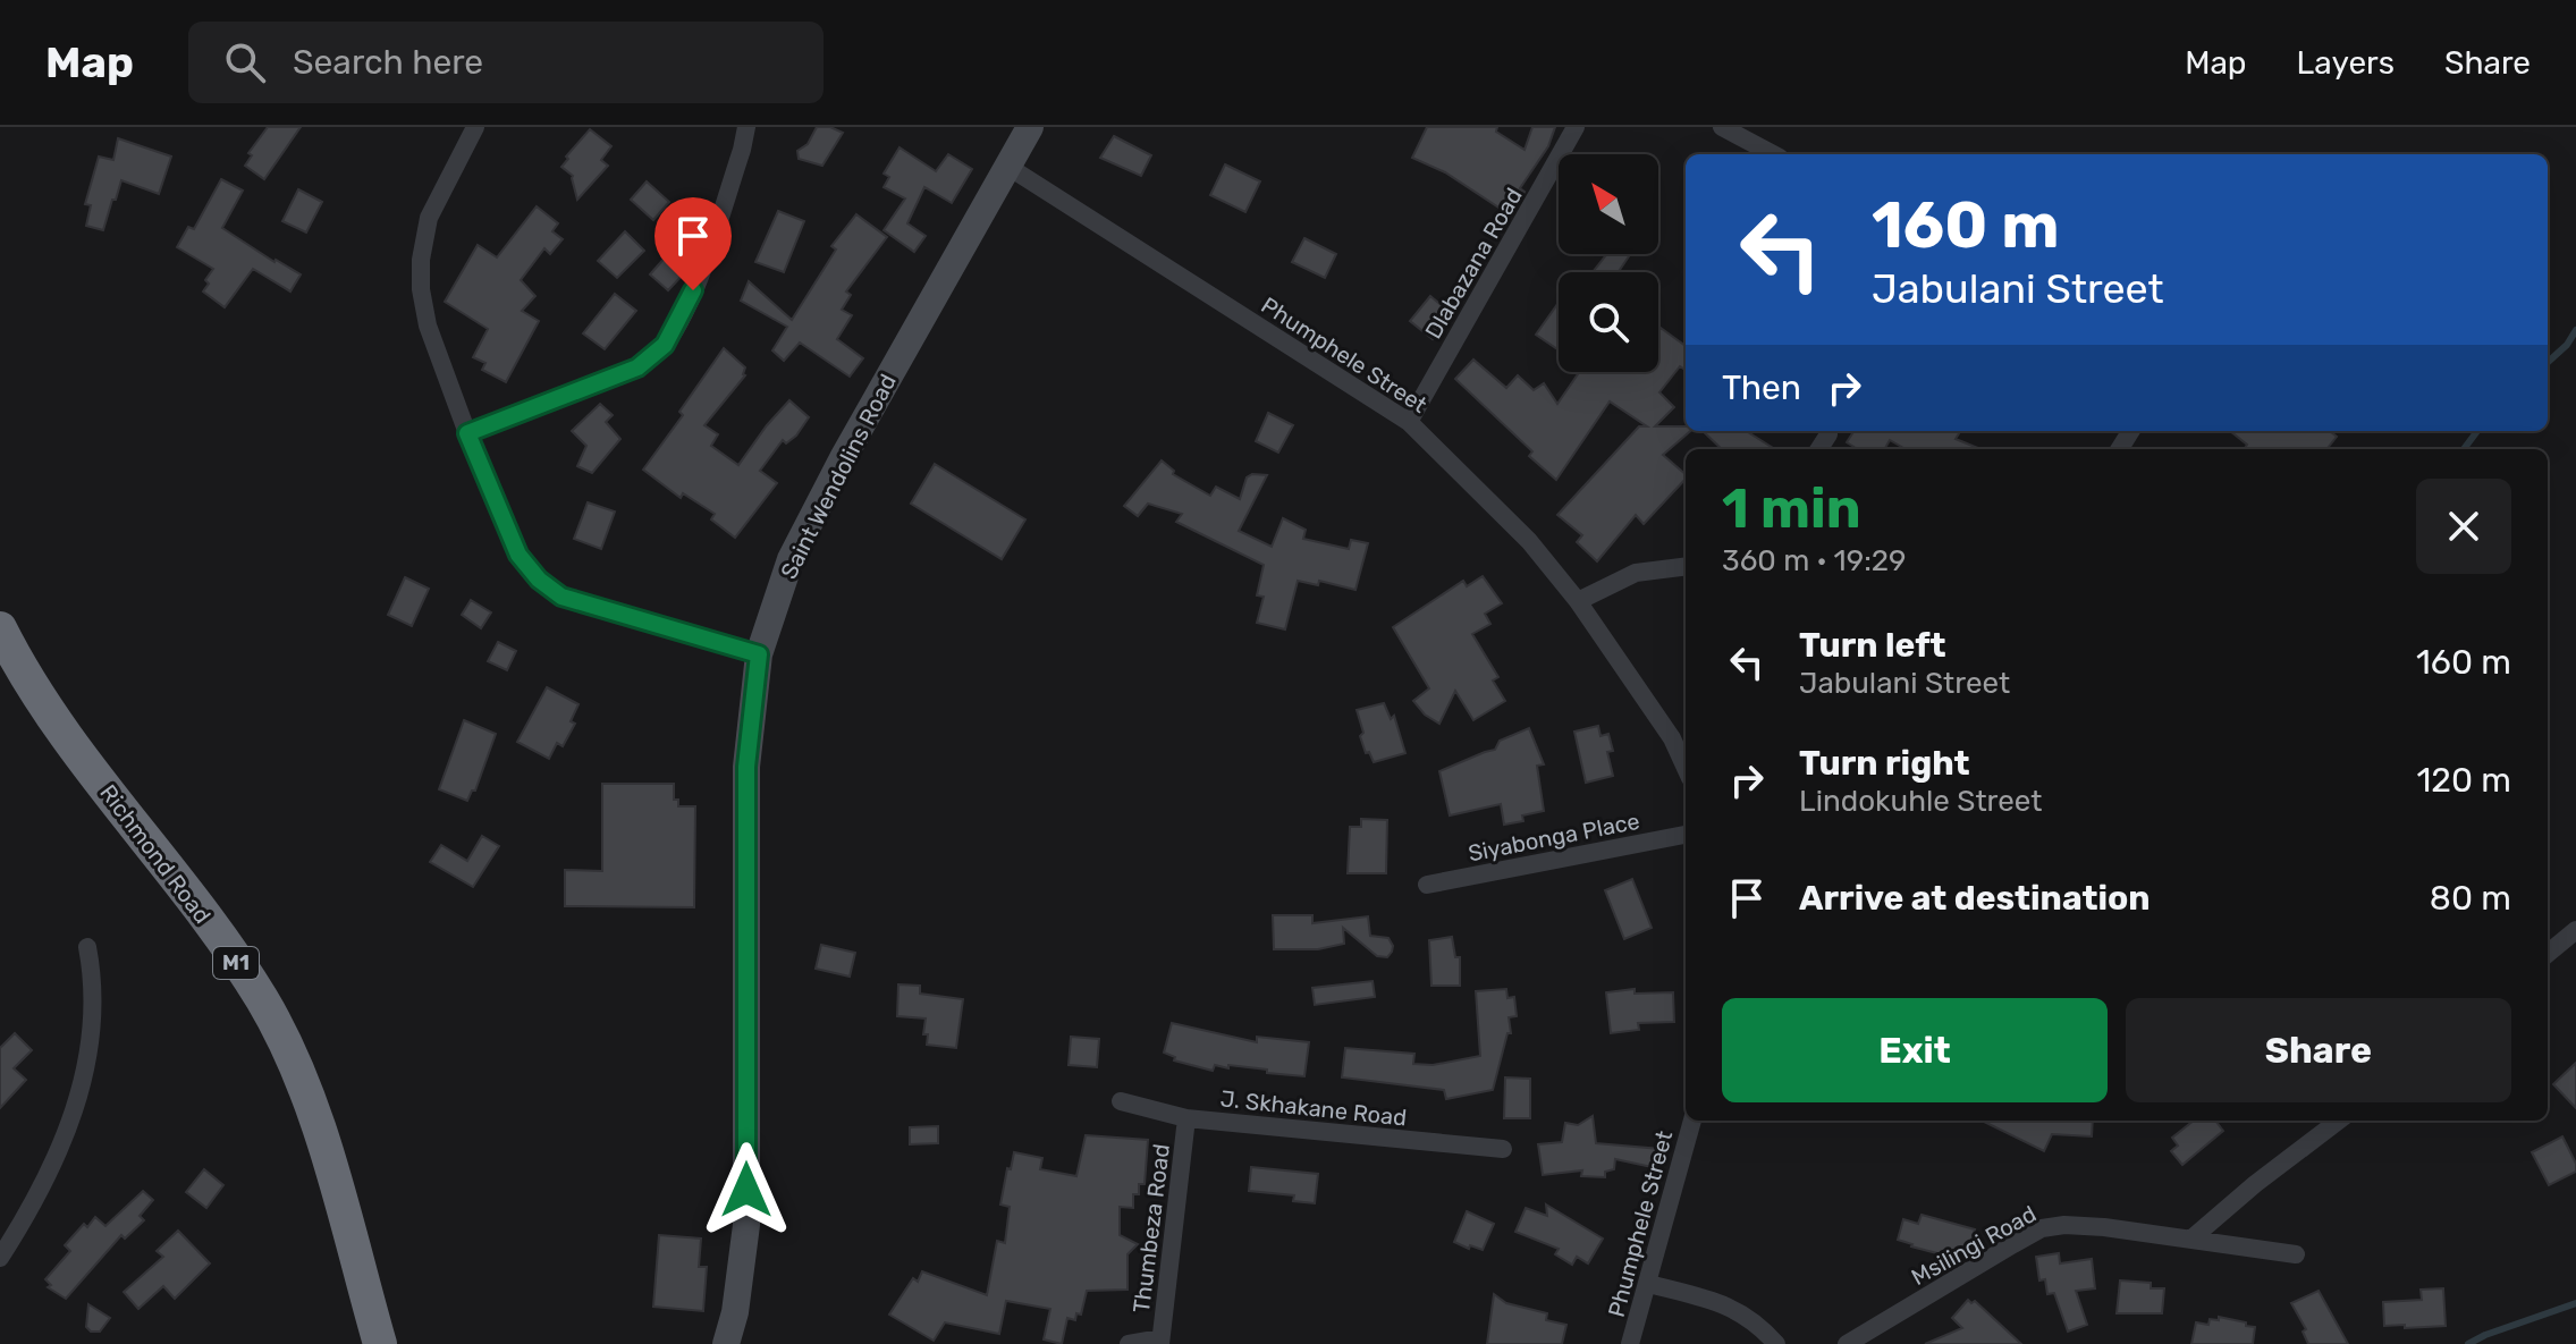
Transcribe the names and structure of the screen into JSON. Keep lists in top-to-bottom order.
{
  "streets": {
    "highway": ["Richmond Road", "M1"],
    "street": [
      "Dlabazana Road",
      "Phumphele Street",
      "Saint Wendolins Road",
      "Siyabonga Place",
      "J. Skhakane Road",
      "Thumbeza Road",
      "Msilingi Road"
    ]
  },
  "crossings": [
    ["Dlabazana Road", "Phumphele Street"],
    ["Phumphele Street", "Saint Wendolins Road"],
    ["J. Skhakane Road", "Thumbeza Road"]
  ],
  "north": "top left",
  "page": {
    "header": "Map",
    "search": "Search here",
    "nav": ["Map", "Layers", "Share"],
    "turn": ["160 m", "Jabulani Street"],
    "then": "Then",
    "heading": ["1 min", "360 m · 19:29"],
    "list": [
      {
        "name": "Turn left",
        "note": "Jabulani Street",
        "value": "160 m"
      },
      {
        "name": "Turn right",
        "note": "Lindokuhle Street",
        "value": "120 m"
      },
      {
        "name": "Arrive at destination",
        "value": "80 m"
      }
    ],
    "buttons": ["Exit", "Share"]
  }
}
